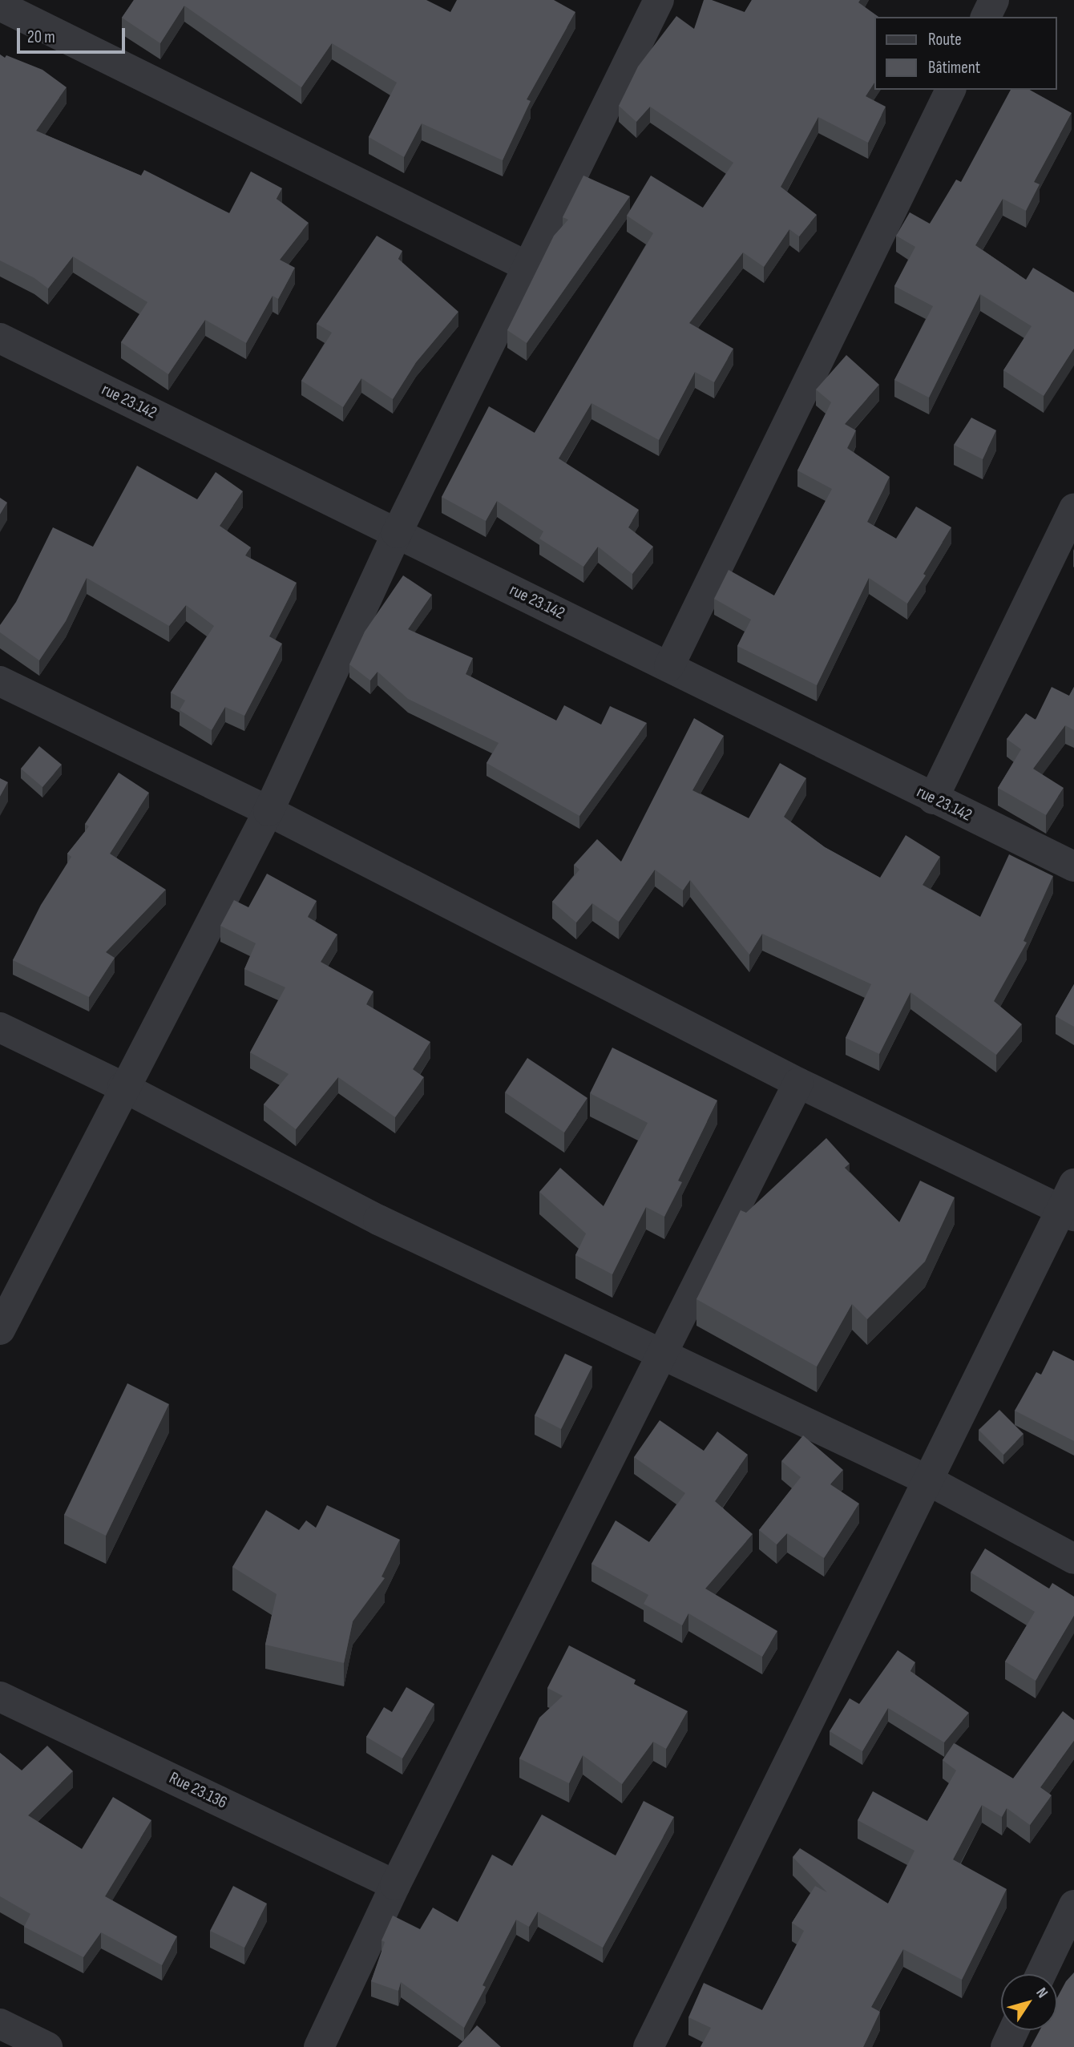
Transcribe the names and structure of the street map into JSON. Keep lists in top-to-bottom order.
{
  "streets": {
    "street": ["rue 23.142", "Rue 23.136"]
  },
  "legend": ["Route", "Bâtiment"],
  "scale_bar": "20 m",
  "north": "top right"
}
